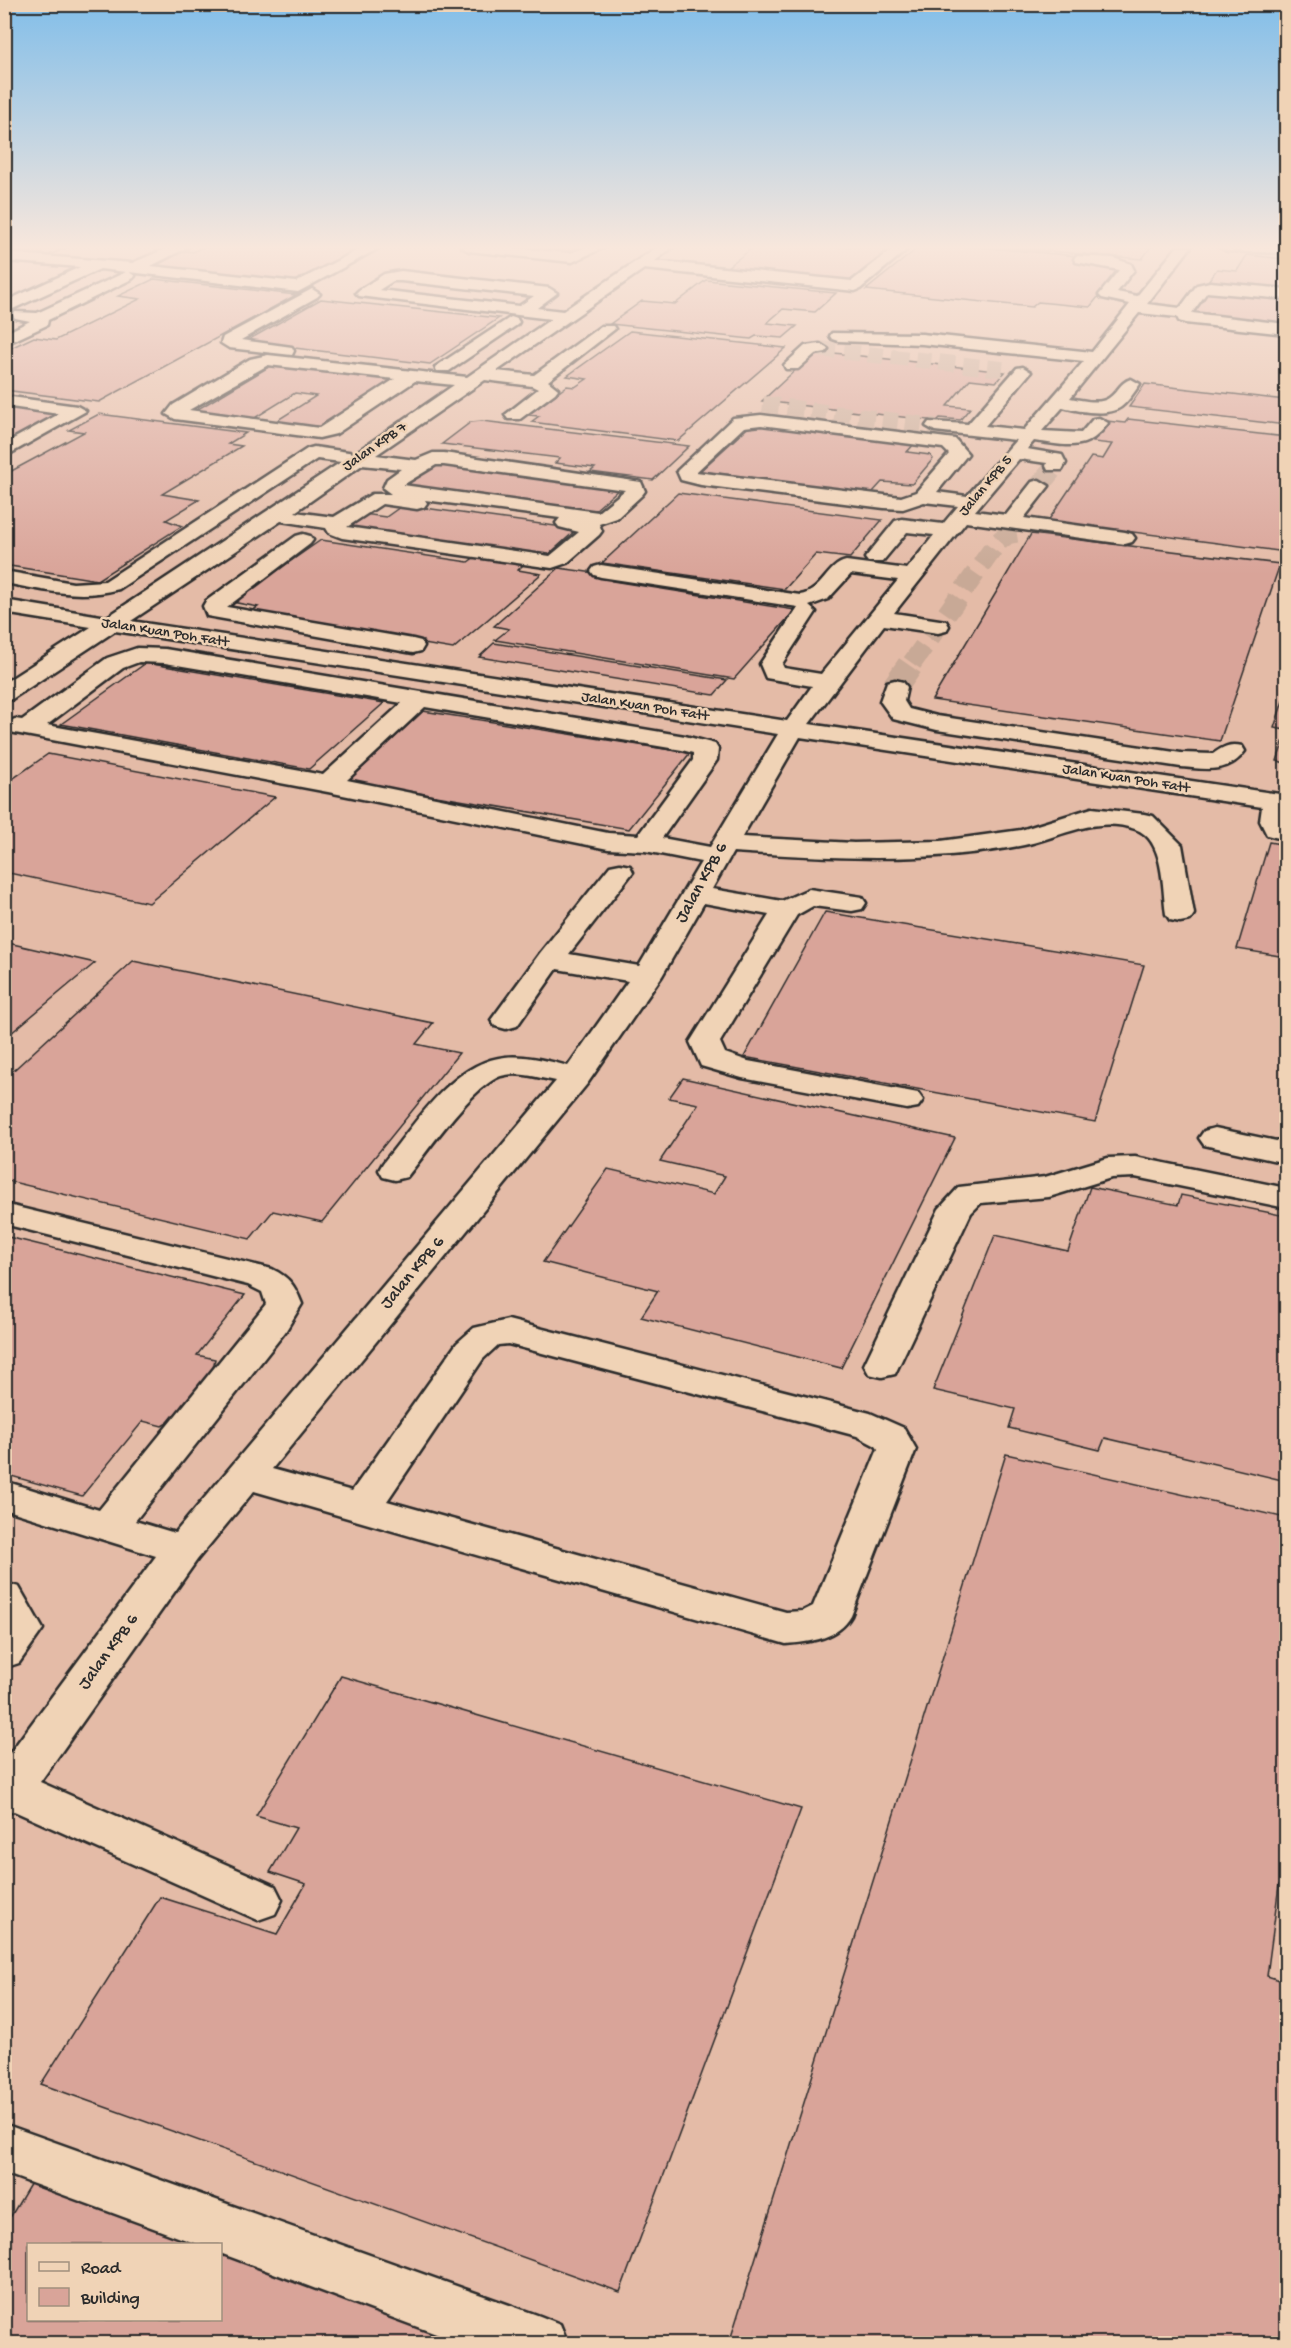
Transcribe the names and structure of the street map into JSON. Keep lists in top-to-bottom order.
{
  "streets": {
    "street": [
      "Jalan KPB 7",
      "Jalan KPB 5",
      "Jalan Kuan Poh Fatt",
      "Jalan KPB 6"
    ]
  },
  "crossings": [
    ["Jalan KPB 7", "Jalan Kuan Poh Fatt"],
    ["Jalan KPB 5", "Jalan Kuan Poh Fatt"],
    ["Jalan KPB 5", "Jalan KPB 6"],
    ["Jalan Kuan Poh Fatt", "Jalan KPB 6"]
  ],
  "legend": ["Road", "Building"]
}
